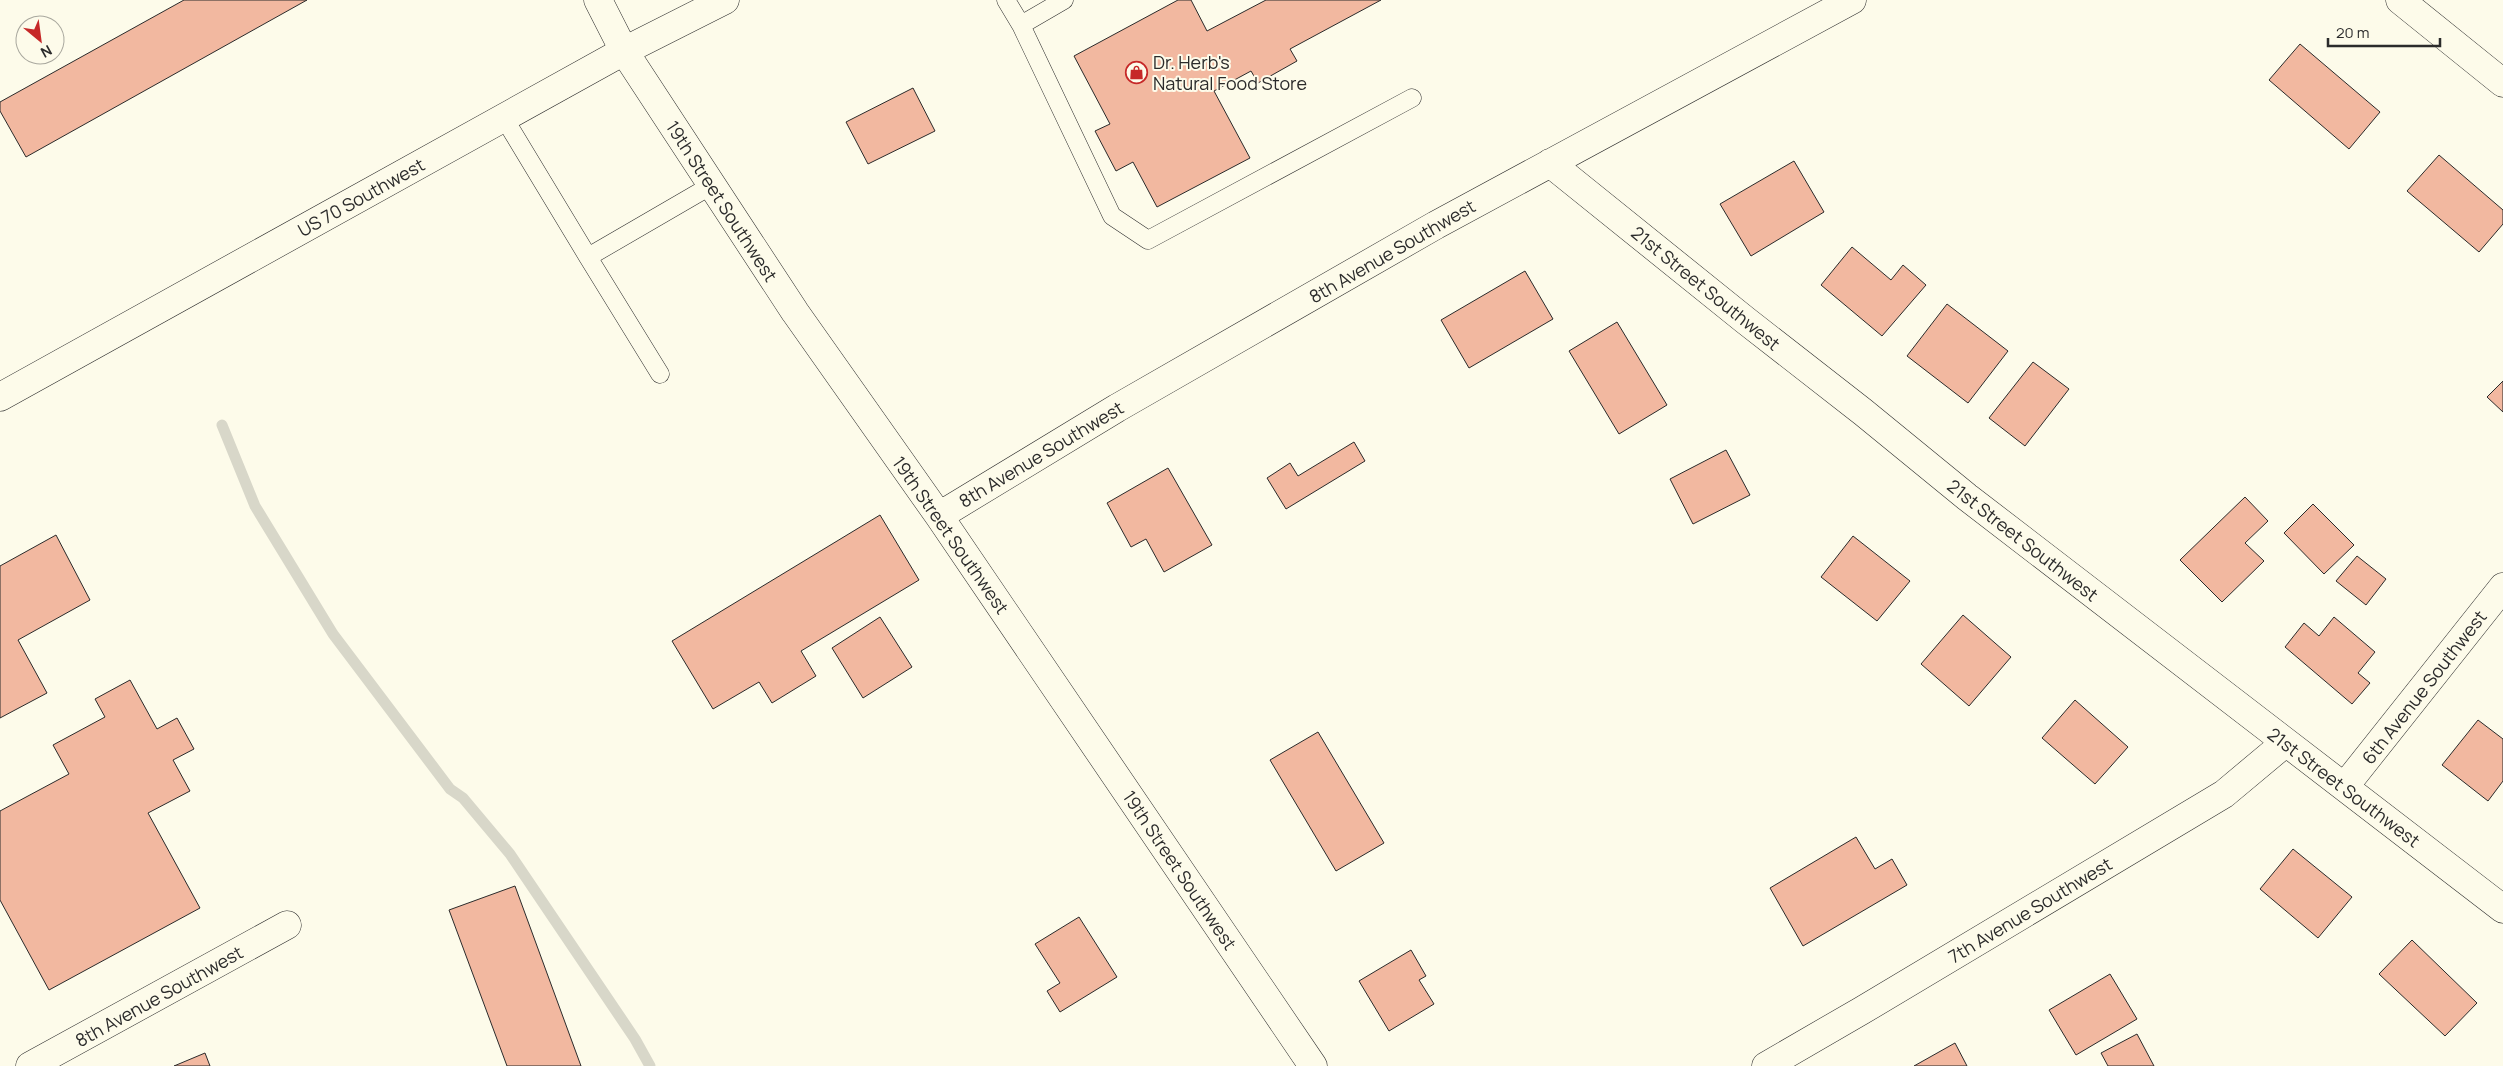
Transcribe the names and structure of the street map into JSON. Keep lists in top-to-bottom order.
{
  "streets": {
    "street": [
      "US 70 Southwest",
      "19th Street Southwest",
      "8th Avenue Southwest",
      "21st Street Southwest",
      "6th Avenue Southwest",
      "7th Avenue Southwest"
    ]
  },
  "crossings": [
    ["US 70 Southwest", "19th Street Southwest"],
    ["19th Street Southwest", "8th Avenue Southwest"],
    ["8th Avenue Southwest", "21st Street Southwest"],
    ["21st Street Southwest", "6th Avenue Southwest"],
    ["21st Street Southwest", "7th Avenue Southwest"]
  ],
  "places": {
    "shop": ["Dr. Herb's Natural Food Store"]
  },
  "scale_bar": "20 m",
  "north": "bottom right"
}
